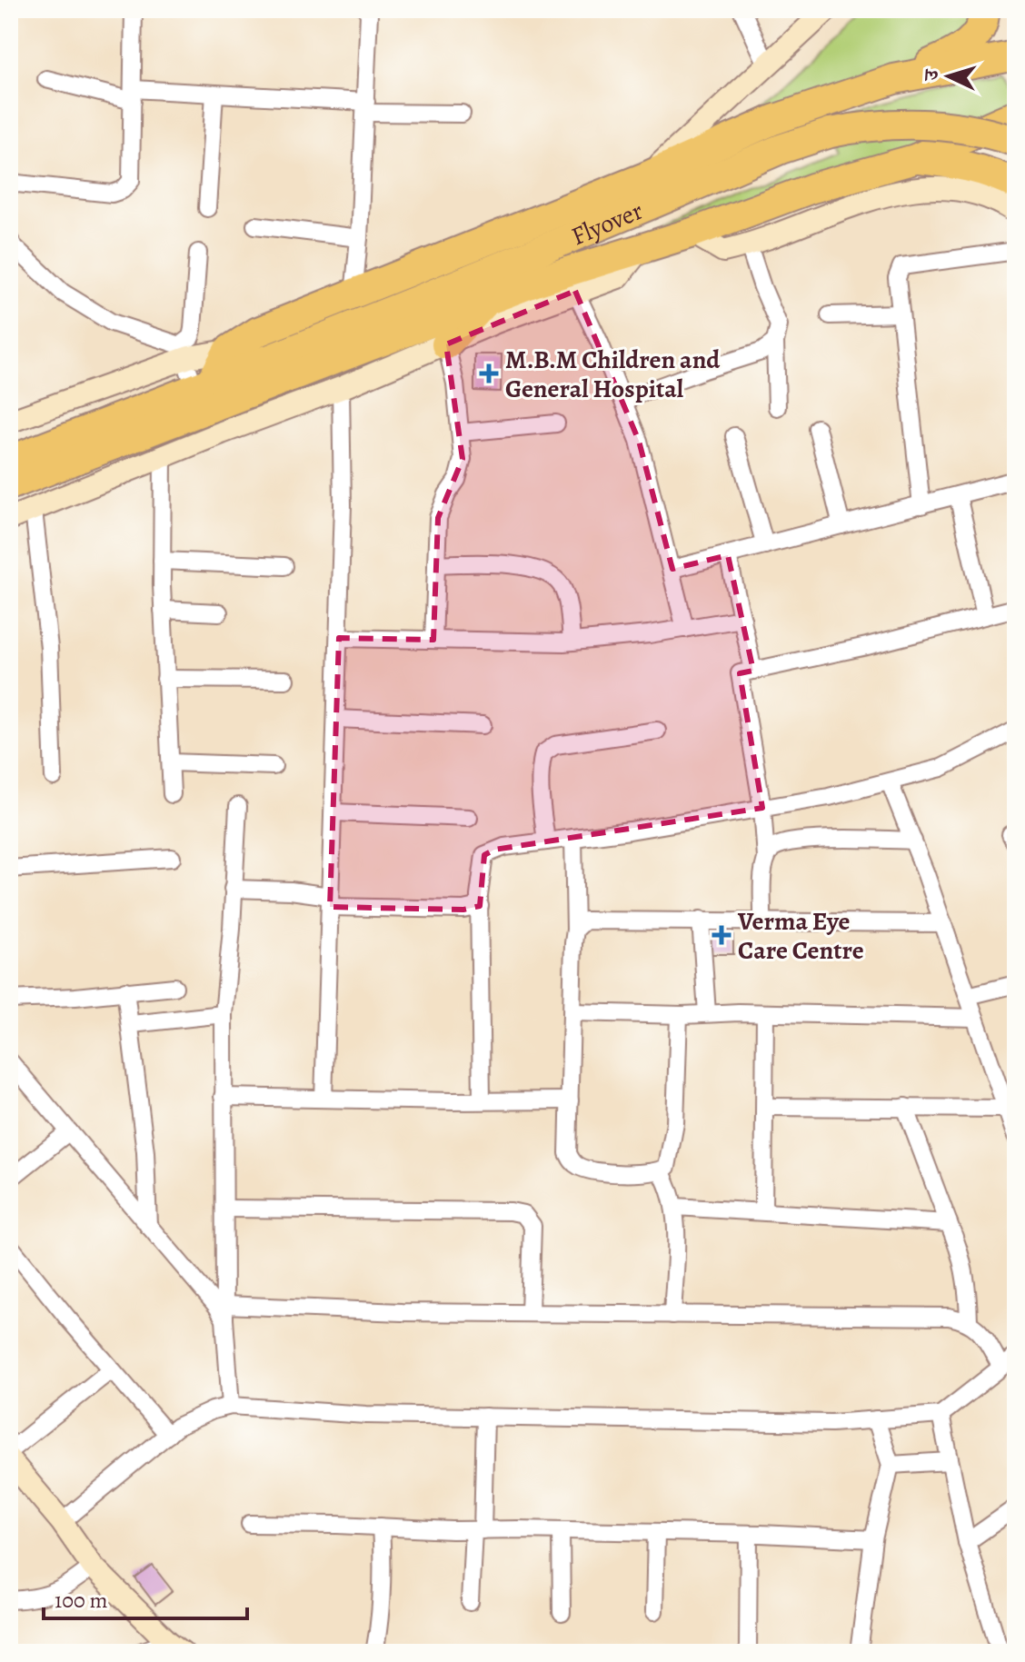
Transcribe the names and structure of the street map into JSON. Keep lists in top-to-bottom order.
{
  "streets": {
    "highway": ["Flyover"]
  },
  "places": {
    "health": ["M.B.M Children and General Hospital", "Verma Eye Care Centre"]
  },
  "scale_bar": "100 m",
  "north": "left"
}
